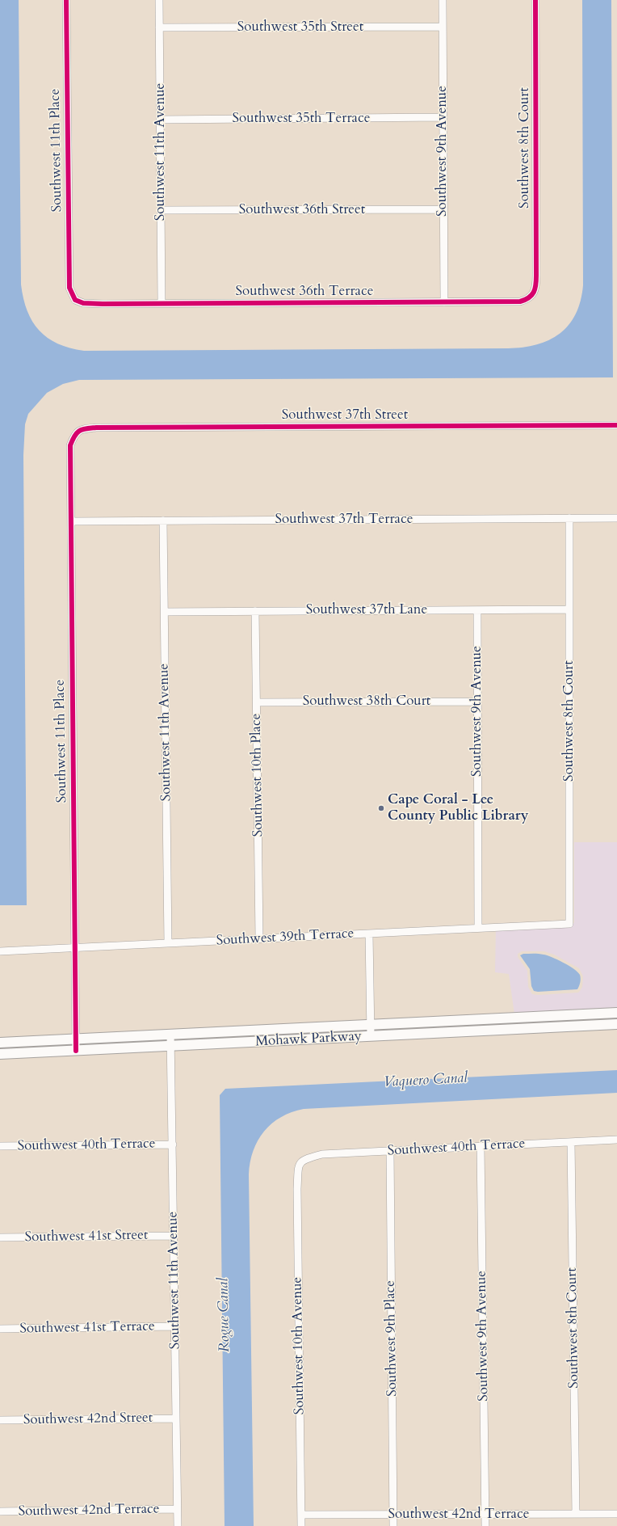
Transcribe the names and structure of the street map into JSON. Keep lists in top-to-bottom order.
{
  "streets": {
    "street": [
      "Southwest 35th Street",
      "Southwest 35th Terrace",
      "Southwest 8th Court",
      "Southwest 11th Place",
      "Southwest 9th Avenue",
      "Southwest 11th Avenue",
      "Southwest 36th Street",
      "Southwest 36th Terrace",
      "Southwest 37th Street",
      "Southwest 37th Terrace",
      "Southwest 37th Lane",
      "Southwest 38th Court",
      "Southwest 10th Place",
      "Southwest 39th Terrace",
      "Mohawk Parkway",
      "Southwest 40th Terrace",
      "Southwest 41st Street",
      "Southwest 41st Terrace",
      "Southwest 9th Place",
      "Southwest 10th Avenue",
      "Southwest 42nd Street",
      "Southwest 42nd Terrace"
    ]
  },
  "crossings": [
    ["Southwest 35th Street", "Southwest 9th Avenue"],
    ["Southwest 35th Street", "Southwest 11th Avenue"],
    ["Southwest 35th Terrace", "Southwest 9th Avenue"],
    ["Southwest 35th Terrace", "Southwest 11th Avenue"],
    ["Southwest 8th Court", "Southwest 36th Terrace"],
    ["Southwest 8th Court", "Southwest 37th Terrace"],
    ["Southwest 8th Court", "Southwest 37th Lane"],
    ["Southwest 8th Court", "Southwest 39th Terrace"],
    ["Southwest 8th Court", "Southwest 40th Terrace"],
    ["Southwest 8th Court", "Southwest 42nd Terrace"],
    ["Southwest 11th Place", "Southwest 36th Terrace"],
    ["Southwest 11th Place", "Southwest 37th Street"],
    ["Southwest 11th Place", "Southwest 37th Terrace"],
    ["Southwest 11th Place", "Southwest 39th Terrace"],
    ["Southwest 11th Place", "Mohawk Parkway"],
    ["Southwest 9th Avenue", "Southwest 36th Street"],
    ["Southwest 9th Avenue", "Southwest 36th Terrace"],
    ["Southwest 9th Avenue", "Southwest 37th Lane"],
    ["Southwest 9th Avenue", "Southwest 38th Court"],
    ["Southwest 9th Avenue", "Southwest 39th Terrace"],
    ["Southwest 9th Avenue", "Southwest 40th Terrace"],
    ["Southwest 9th Avenue", "Southwest 42nd Terrace"],
    ["Southwest 11th Avenue", "Southwest 36th Street"],
    ["Southwest 11th Avenue", "Southwest 36th Terrace"],
    ["Southwest 11th Avenue", "Southwest 37th Terrace"],
    ["Southwest 11th Avenue", "Southwest 37th Lane"],
    ["Southwest 11th Avenue", "Southwest 39th Terrace"],
    ["Southwest 11th Avenue", "Mohawk Parkway"],
    ["Southwest 11th Avenue", "Southwest 40th Terrace"],
    ["Southwest 11th Avenue", "Southwest 41st Street"],
    ["Southwest 11th Avenue", "Southwest 41st Terrace"],
    ["Southwest 11th Avenue", "Southwest 42nd Street"],
    ["Southwest 11th Avenue", "Southwest 42nd Terrace"],
    ["Southwest 37th Lane", "Southwest 10th Place"],
    ["Southwest 38th Court", "Southwest 10th Place"],
    ["Southwest 10th Place", "Southwest 39th Terrace"],
    ["Southwest 40th Terrace", "Southwest 9th Place"],
    ["Southwest 40th Terrace", "Southwest 10th Avenue"],
    ["Southwest 9th Place", "Southwest 42nd Terrace"],
    ["Southwest 10th Avenue", "Southwest 42nd Terrace"]
  ],
  "water": ["Vaquero Canal", "Rogue Canal"],
  "places": ["Cape Coral - Lee County Public Library"]
}
